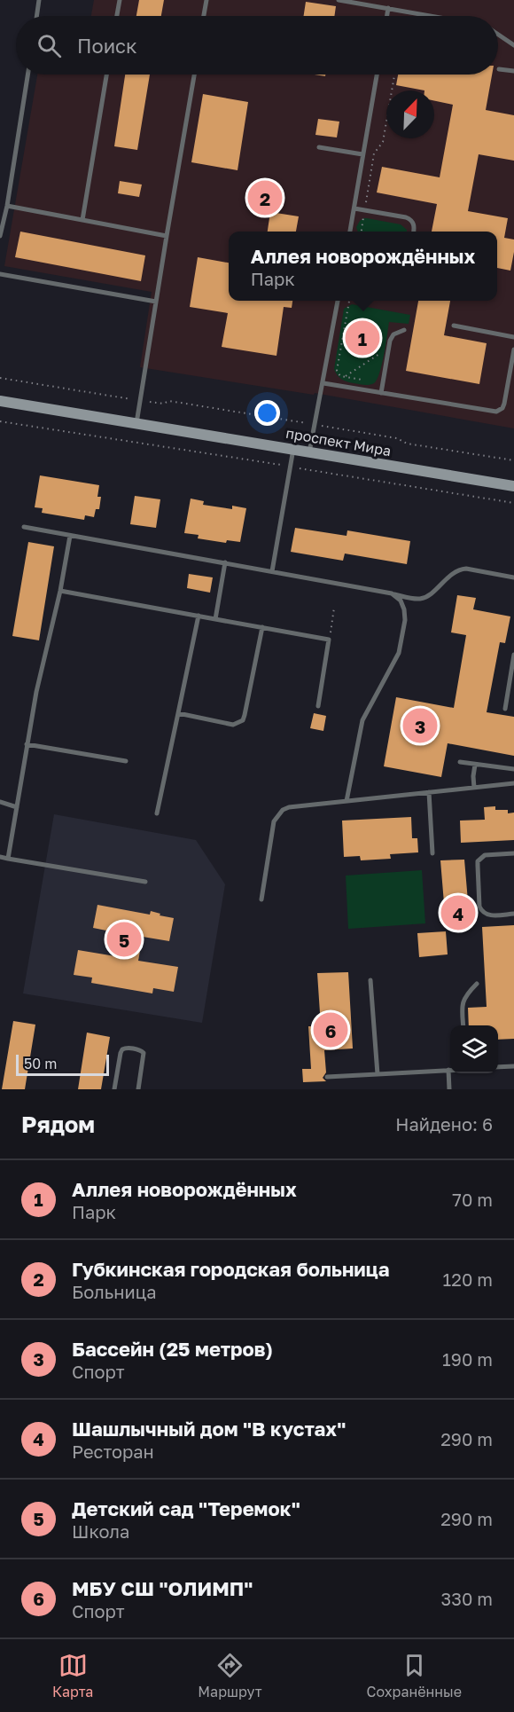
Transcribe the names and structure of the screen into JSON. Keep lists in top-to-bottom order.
{
  "streets": {
    "main road": ["проспект Мира"]
  },
  "scale_bar": "50 m",
  "north": "top right",
  "page": {
    "search": "Поиск",
    "pins": [
      "2",
      "1",
      "3",
      "4",
      "5",
      "6"
    ],
    "popup": ["Аллея новорождённых", "Парк"],
    "scale": "50 m",
    "heading": ["Рядом", "Найдено: 6"],
    "list": [
      {
        "mark": "1",
        "name": "Аллея новорождённых",
        "note": "Парк",
        "value": "70 m"
      },
      {
        "mark": "2",
        "name": "Губкинская городская больница",
        "note": "Больница",
        "value": "120 m"
      },
      {
        "mark": "3",
        "name": "Бассейн (25 метров)",
        "note": "Спорт",
        "value": "190 m"
      },
      {
        "mark": "4",
        "name": "Шашлычный дом \"В кустах\"",
        "note": "Ресторан",
        "value": "290 m"
      },
      {
        "mark": "5",
        "name": "Детский сад \"Теремок\"",
        "note": "Школа",
        "value": "290 m"
      },
      {
        "mark": "6",
        "name": "МБУ СШ \"ОЛИМП\"",
        "note": "Спорт",
        "value": "330 m"
      }
    ],
    "nav": ["Карта", "Маршрут", "Сохранённые"]
  }
}
